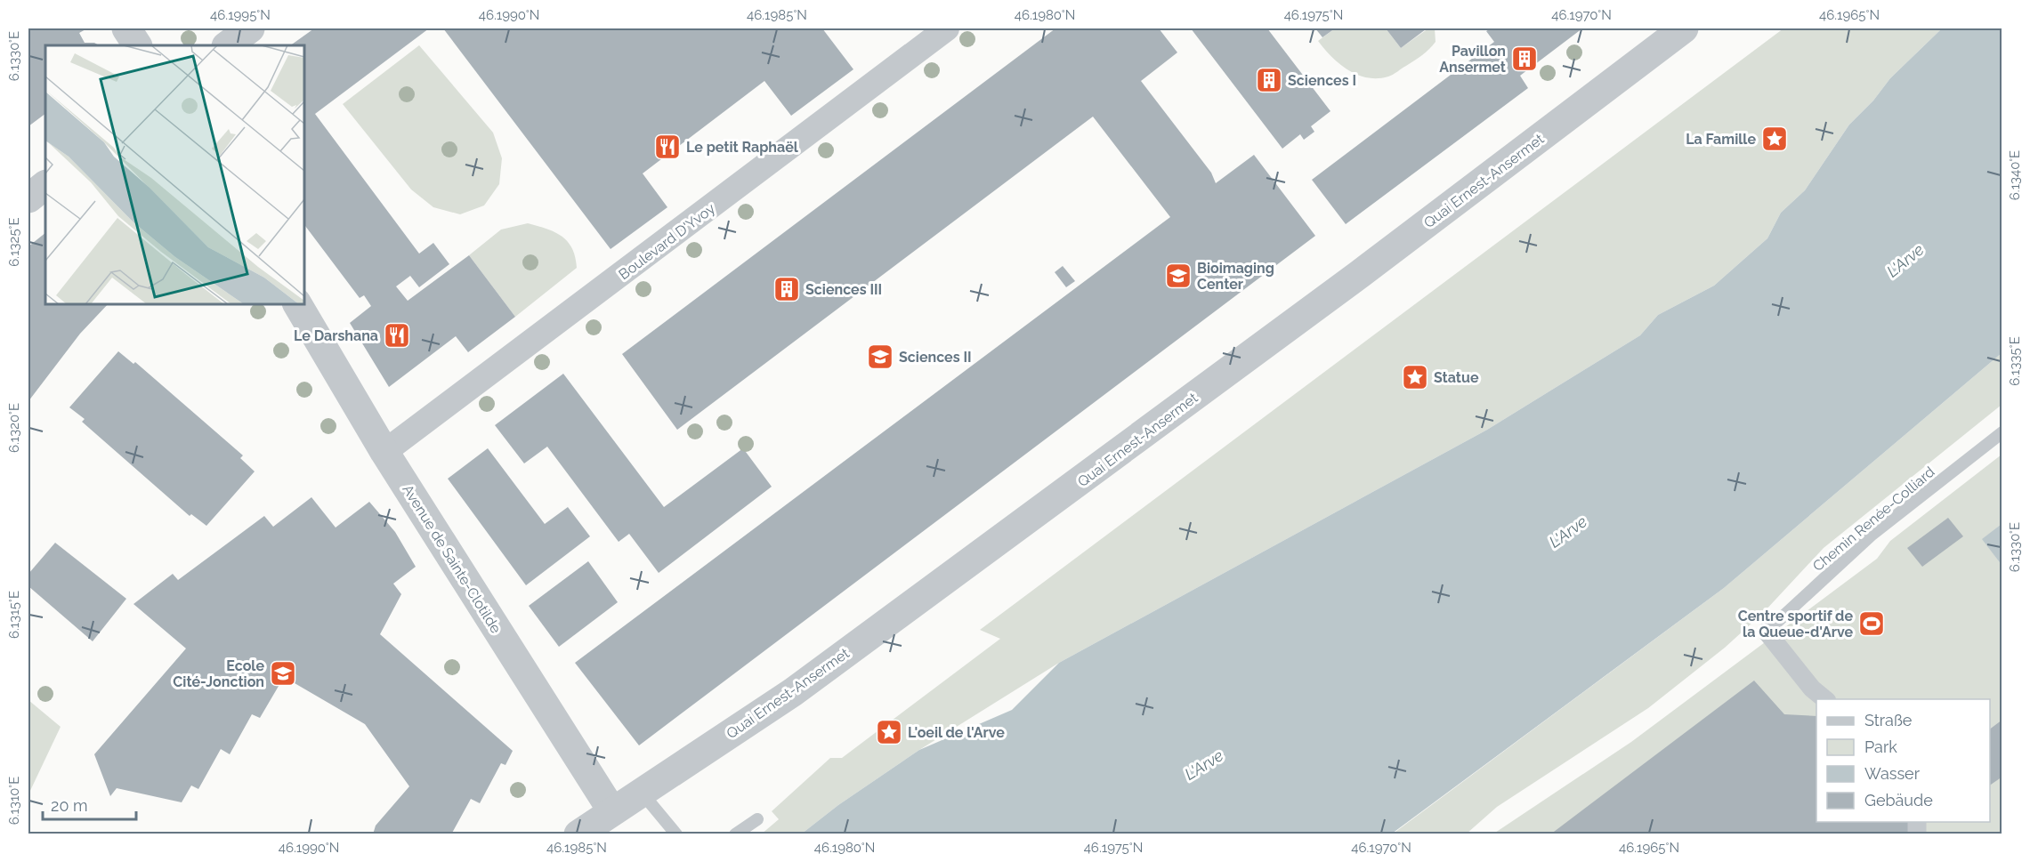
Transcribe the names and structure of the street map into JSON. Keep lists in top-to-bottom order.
{
  "streets": {
    "street": ["Quai Ernest-Ansermet", "Boulevard D'Yvoy", "Avenue de Sainte-Clotilde"],
    "lane": ["Chemin Renée-Colliard"]
  },
  "crossings": [
    ["Quai Ernest-Ansermet", "Avenue de Sainte-Clotilde"],
    ["Boulevard D'Yvoy", "Avenue de Sainte-Clotilde"]
  ],
  "water": ["L'Arve"],
  "places": {
    "building": ["Pavillon Ansermet", "Sciences I", "Sciences III"],
    "place": ["La Famille", "Statue", "L'oeil de l'Arve"],
    "restaurant": ["Le petit Raphaël", "Le Darshana"],
    "school or university": ["Bioimaging Center", "Sciences II", "Ecole Cité-Jonction"],
    "sports": ["Centre sportif de la Queue-d'Arve"]
  },
  "legend": [
    "Straße",
    "Park",
    "Wasser",
    "Gebäude"
  ],
  "scale_bar": "20 m",
  "coordinates": [
    "46.1995°N",
    "46.1990°N",
    "46.1985°N",
    "46.1980°N",
    "46.1975°N",
    "46.1970°N",
    "46.1965°N",
    "6.1330°E",
    "6.1340°E",
    "6.1325°E",
    "6.1335°E",
    "6.1320°E",
    "6.1315°E",
    "6.1310°E"
  ]
}
